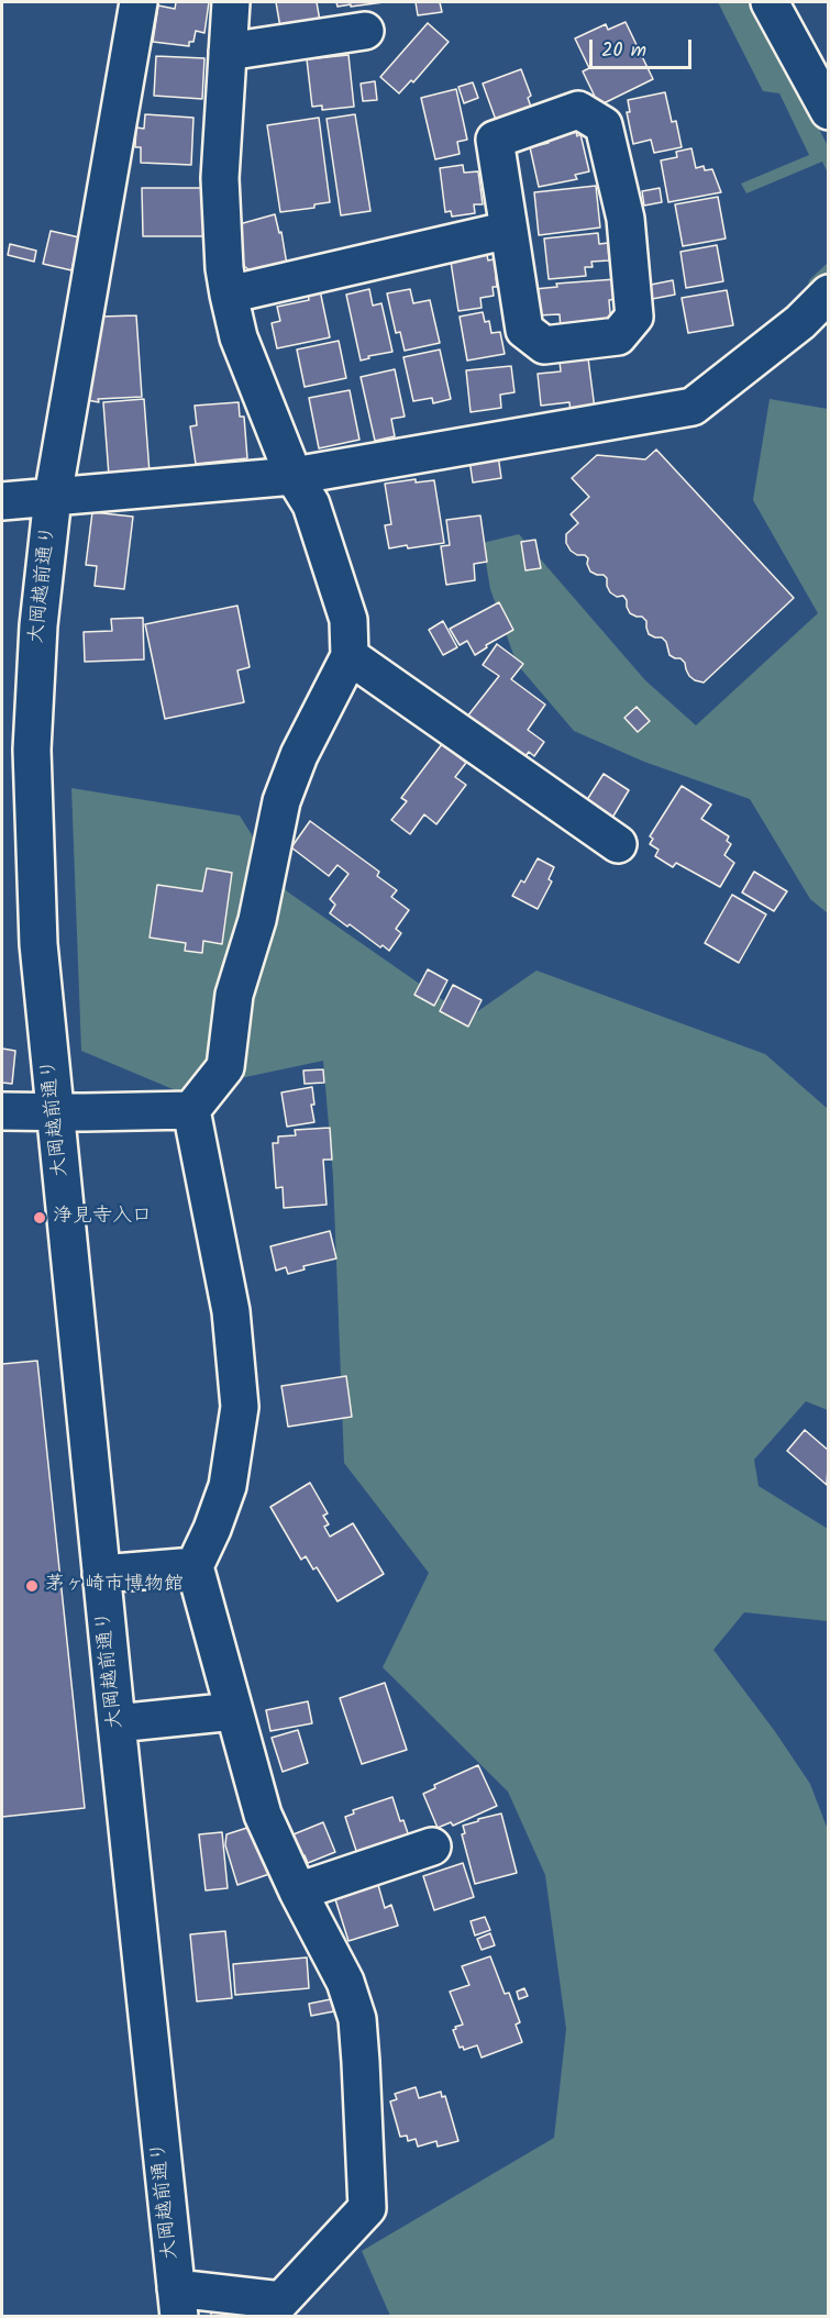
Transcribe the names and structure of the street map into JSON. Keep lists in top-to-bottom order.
{
  "streets": {
    "street": ["大岡越前通り"]
  },
  "places": ["浄見寺入口", "茅ヶ崎市博物館"],
  "scale_bar": "20 m"
}
